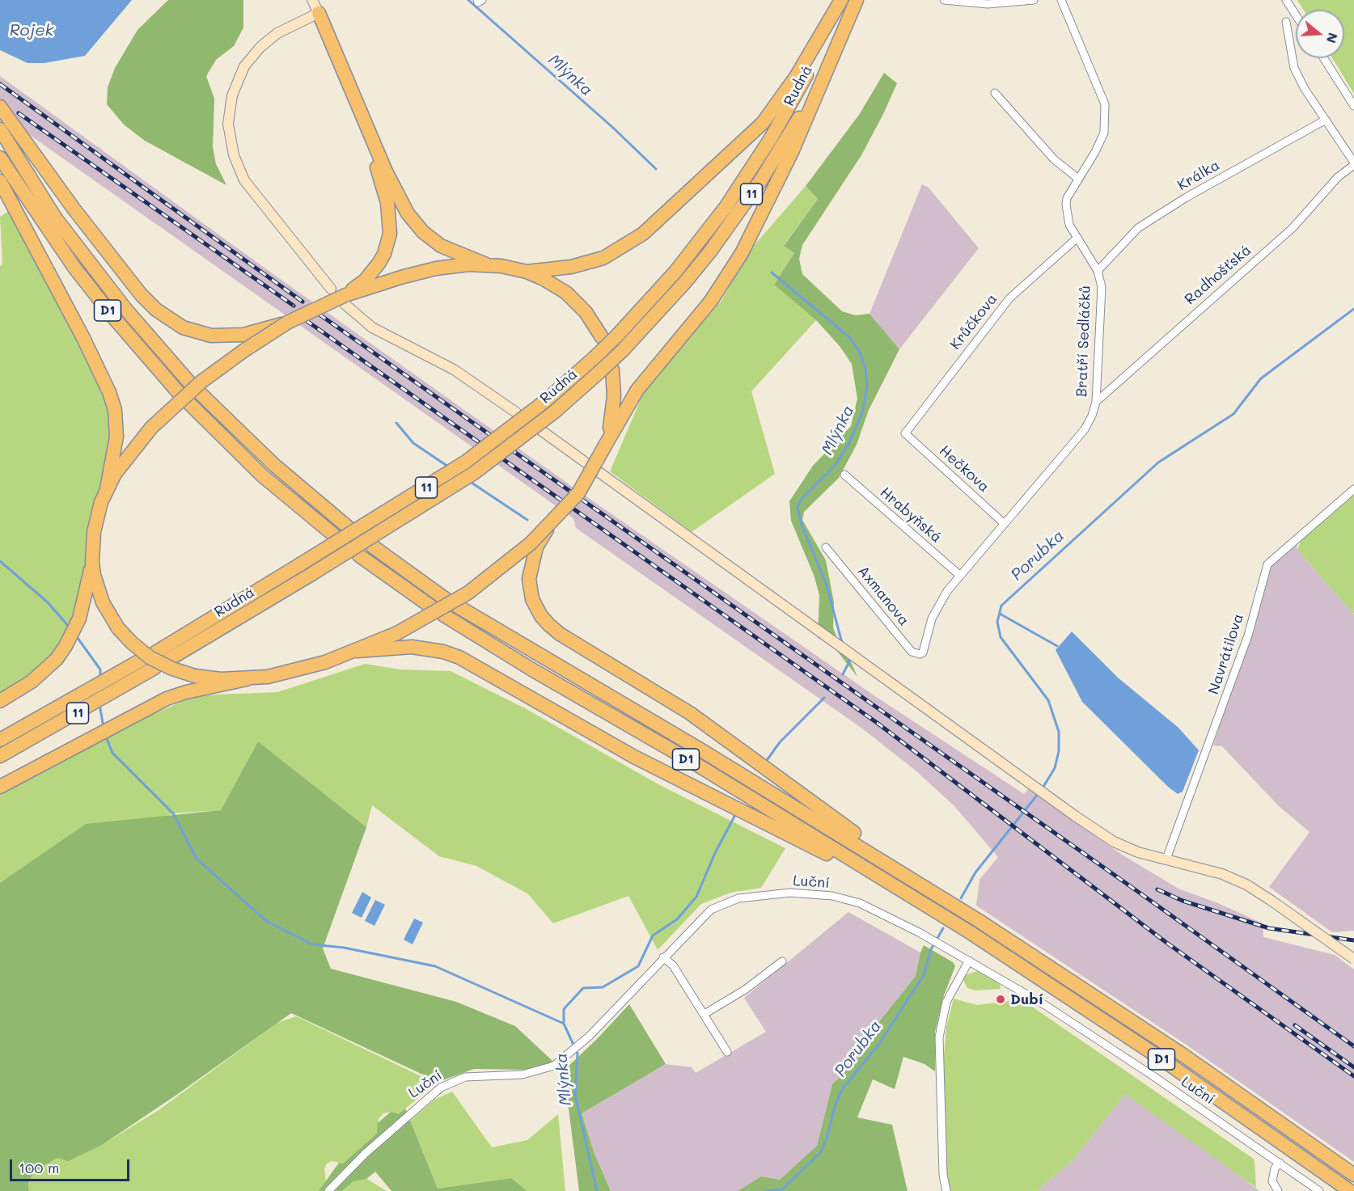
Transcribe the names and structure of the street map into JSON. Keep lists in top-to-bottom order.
{
  "streets": {
    "highway": ["Rudná", "11", "D1"],
    "street": [
      "Králka",
      "Radhošťská",
      "Krůčkova",
      "Bratří Sedláčků",
      "Hečkova",
      "Hrabyňská",
      "Axmanova",
      "Navrátilova",
      "Luční"
    ]
  },
  "crossings": [
    ["Rudná", "11"],
    ["Králka", "Bratří Sedláčků"],
    ["Radhošťská", "Bratří Sedláčků"],
    ["Krůčkova", "Bratří Sedláčků"],
    ["Krůčkova", "Hečkova"],
    ["Bratří Sedláčků", "Hečkova"],
    ["Bratří Sedláčků", "Hrabyňská"],
    ["Bratří Sedláčků", "Axmanova"]
  ],
  "water": ["Rojek", "Mlýnka", "Porubka"],
  "places": ["Dubí"],
  "scale_bar": "100 m",
  "north": "right"
}
